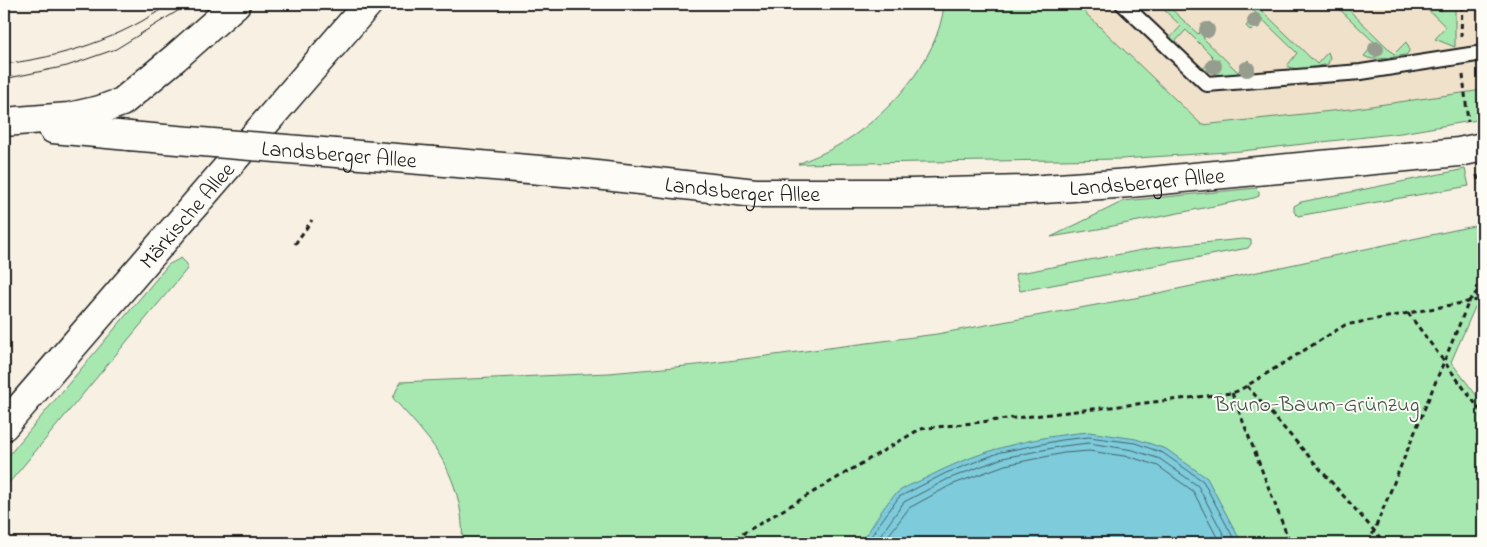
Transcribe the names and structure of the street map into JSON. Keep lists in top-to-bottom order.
{
  "streets": {
    "main road": ["Landsberger Allee", "Märkische Allee"]
  },
  "parks": ["Bruno-Baum-Grünzug"]
}
